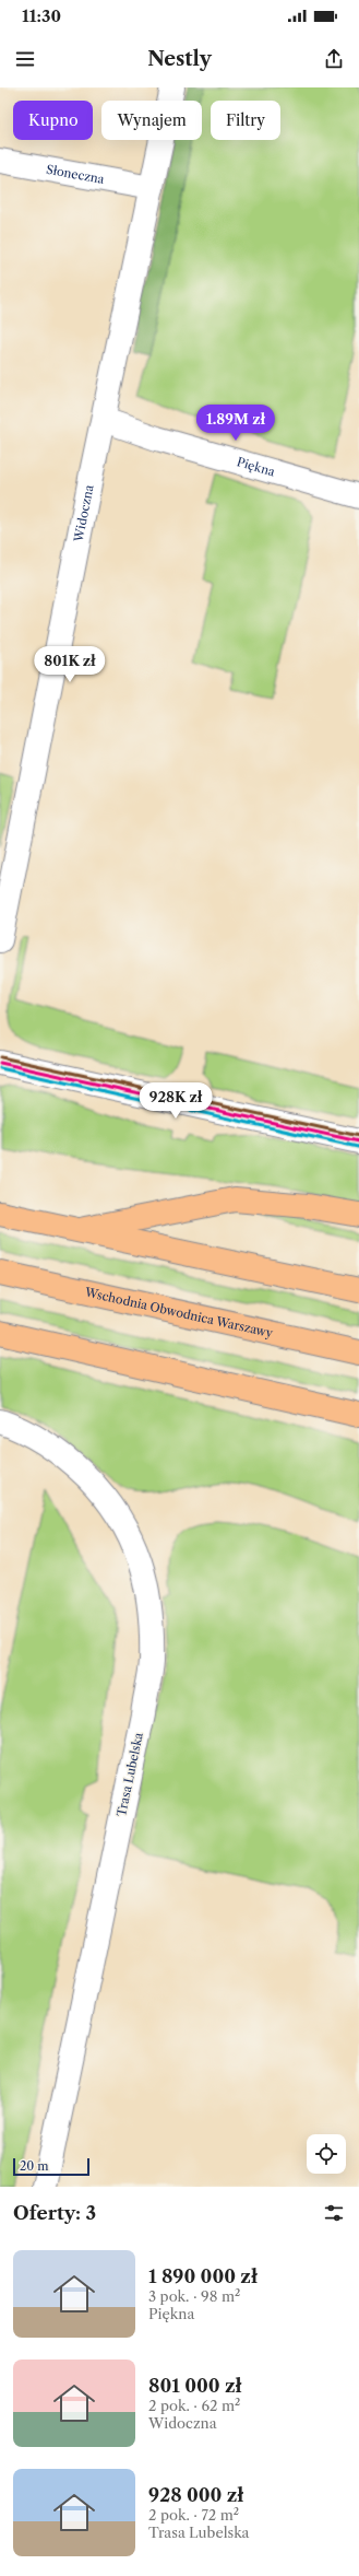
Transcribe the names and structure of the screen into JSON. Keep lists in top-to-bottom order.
{
  "streets": {
    "highway": ["Wschodnia Obwodnica Warszawy"],
    "street": [
      "Słoneczna",
      "Piękna",
      "Widoczna",
      "Trasa Lubelska"
    ]
  },
  "crossings": [
    ["Słoneczna", "Widoczna"],
    ["Piękna", "Widoczna"]
  ],
  "scale_bar": "20 m",
  "page": {
    "status": "11:30",
    "header": "Nestly",
    "chip": ["Kupno", "Wynajem", "Filtry"],
    "price": ["1.89M zł", "801K zł", "928K zł"],
    "scale": "20 m",
    "heading": "Oferty: 3",
    "list": [
      {
        "name": "1 890 000 zł",
        "note": "3 pok. · 98 m² · Piękna"
      },
      {
        "name": "801 000 zł",
        "note": "2 pok. · 62 m² · Widoczna"
      },
      {
        "name": "928 000 zł",
        "note": "2 pok. · 72 m² · Trasa Lubelska"
      }
    ]
  }
}
